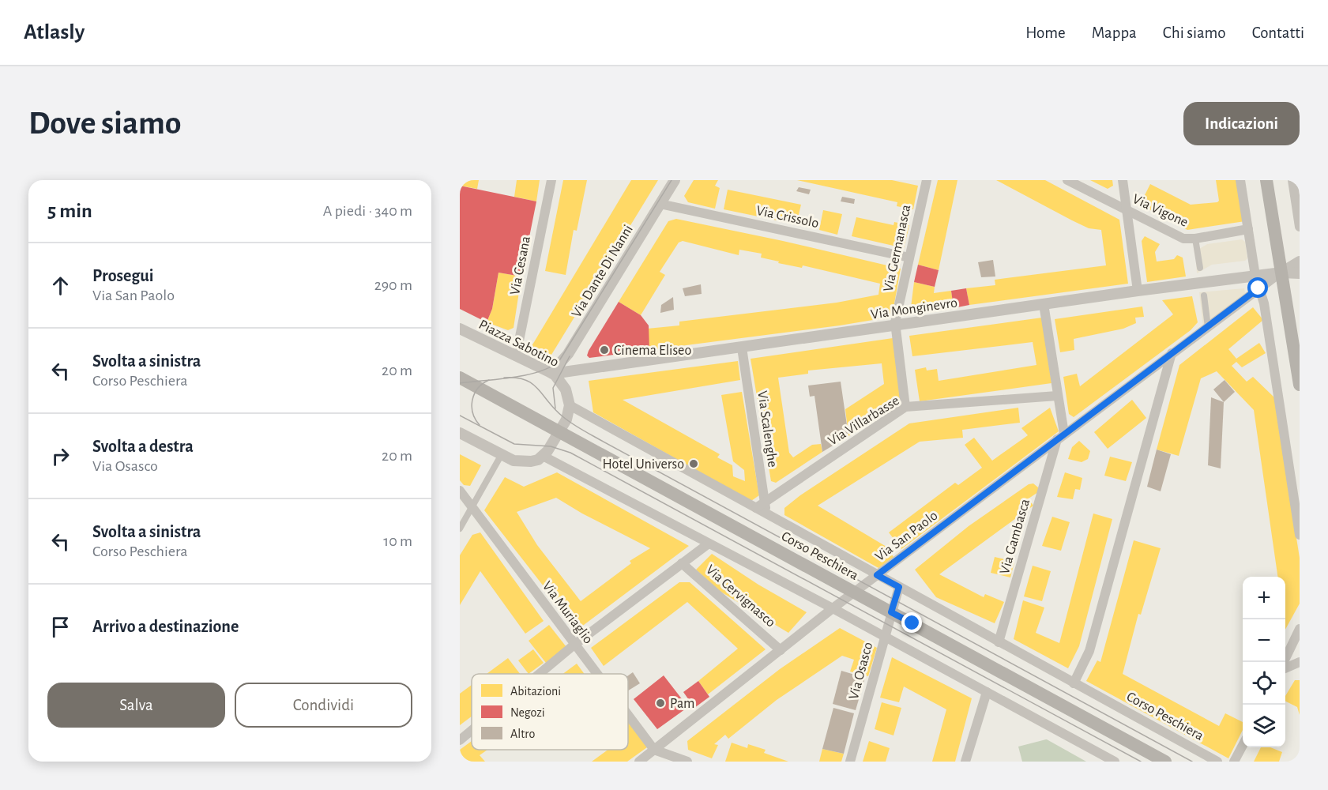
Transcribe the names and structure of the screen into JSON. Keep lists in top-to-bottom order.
{
  "streets": {
    "main road": ["Corso Peschiera"],
    "street": [
      "Via Vigone",
      "Via Crissolo",
      "Via Germanasca",
      "Via Cesana",
      "Via Dante Di Nanni",
      "Via Monginevro",
      "Piazza Sabotino",
      "Via Villarbasse",
      "Via Scalenghe",
      "Via San Paolo",
      "Via Gambasca",
      "Via Cervignasco",
      "Via Muriaglio",
      "Via Osasco"
    ]
  },
  "crossings": [
    ["Via Crissolo", "Via Germanasca"],
    ["Via Crissolo", "Via Dante Di Nanni"],
    ["Via Germanasca", "Via Monginevro"],
    ["Via Germanasca", "Via Villarbasse"],
    ["Via Cesana", "Piazza Sabotino"],
    ["Via Dante Di Nanni", "Via Monginevro"],
    ["Via Dante Di Nanni", "Piazza Sabotino"],
    ["Via Monginevro", "Piazza Sabotino"],
    ["Via Monginevro", "Via Scalenghe"],
    ["Via Monginevro", "Via San Paolo"],
    ["Via Monginevro", "Via Gambasca"],
    ["Via Villarbasse", "Via Scalenghe"],
    ["Via Villarbasse", "Via Gambasca"],
    ["Via Scalenghe", "Corso Peschiera"],
    ["Via San Paolo", "Via Gambasca"],
    ["Via San Paolo", "Corso Peschiera"],
    ["Via San Paolo", "Via Cervignasco"],
    ["Via San Paolo", "Via Muriaglio"],
    ["Via Gambasca", "Corso Peschiera"],
    ["Corso Peschiera", "Via Osasco"]
  ],
  "places": ["Cinema Eliseo", "Hotel Universo", "Pam"],
  "legend": ["Abitazioni", "Negozi", "Altro"],
  "page": {
    "header": "Atlasly",
    "nav": [
      "Home",
      "Mappa",
      "Chi siamo",
      "Contatti"
    ],
    "buttons": [
      "Indicazioni",
      ["Salva", "Condividi"]
    ],
    "title": "Dove siamo",
    "heading": ["5 min", "A piedi · 340 m"],
    "list": [
      ["Prosegui", "Via San Paolo", "290 m"],
      ["Svolta a sinistra", "Corso Peschiera", "20 m"],
      ["Svolta a destra", "Via Osasco", "20 m"],
      ["Svolta a sinistra", "Corso Peschiera", "10 m"],
      "Arrivo a destinazione"
    ],
    "map_buttons": ["+", "−"]
  }
}
